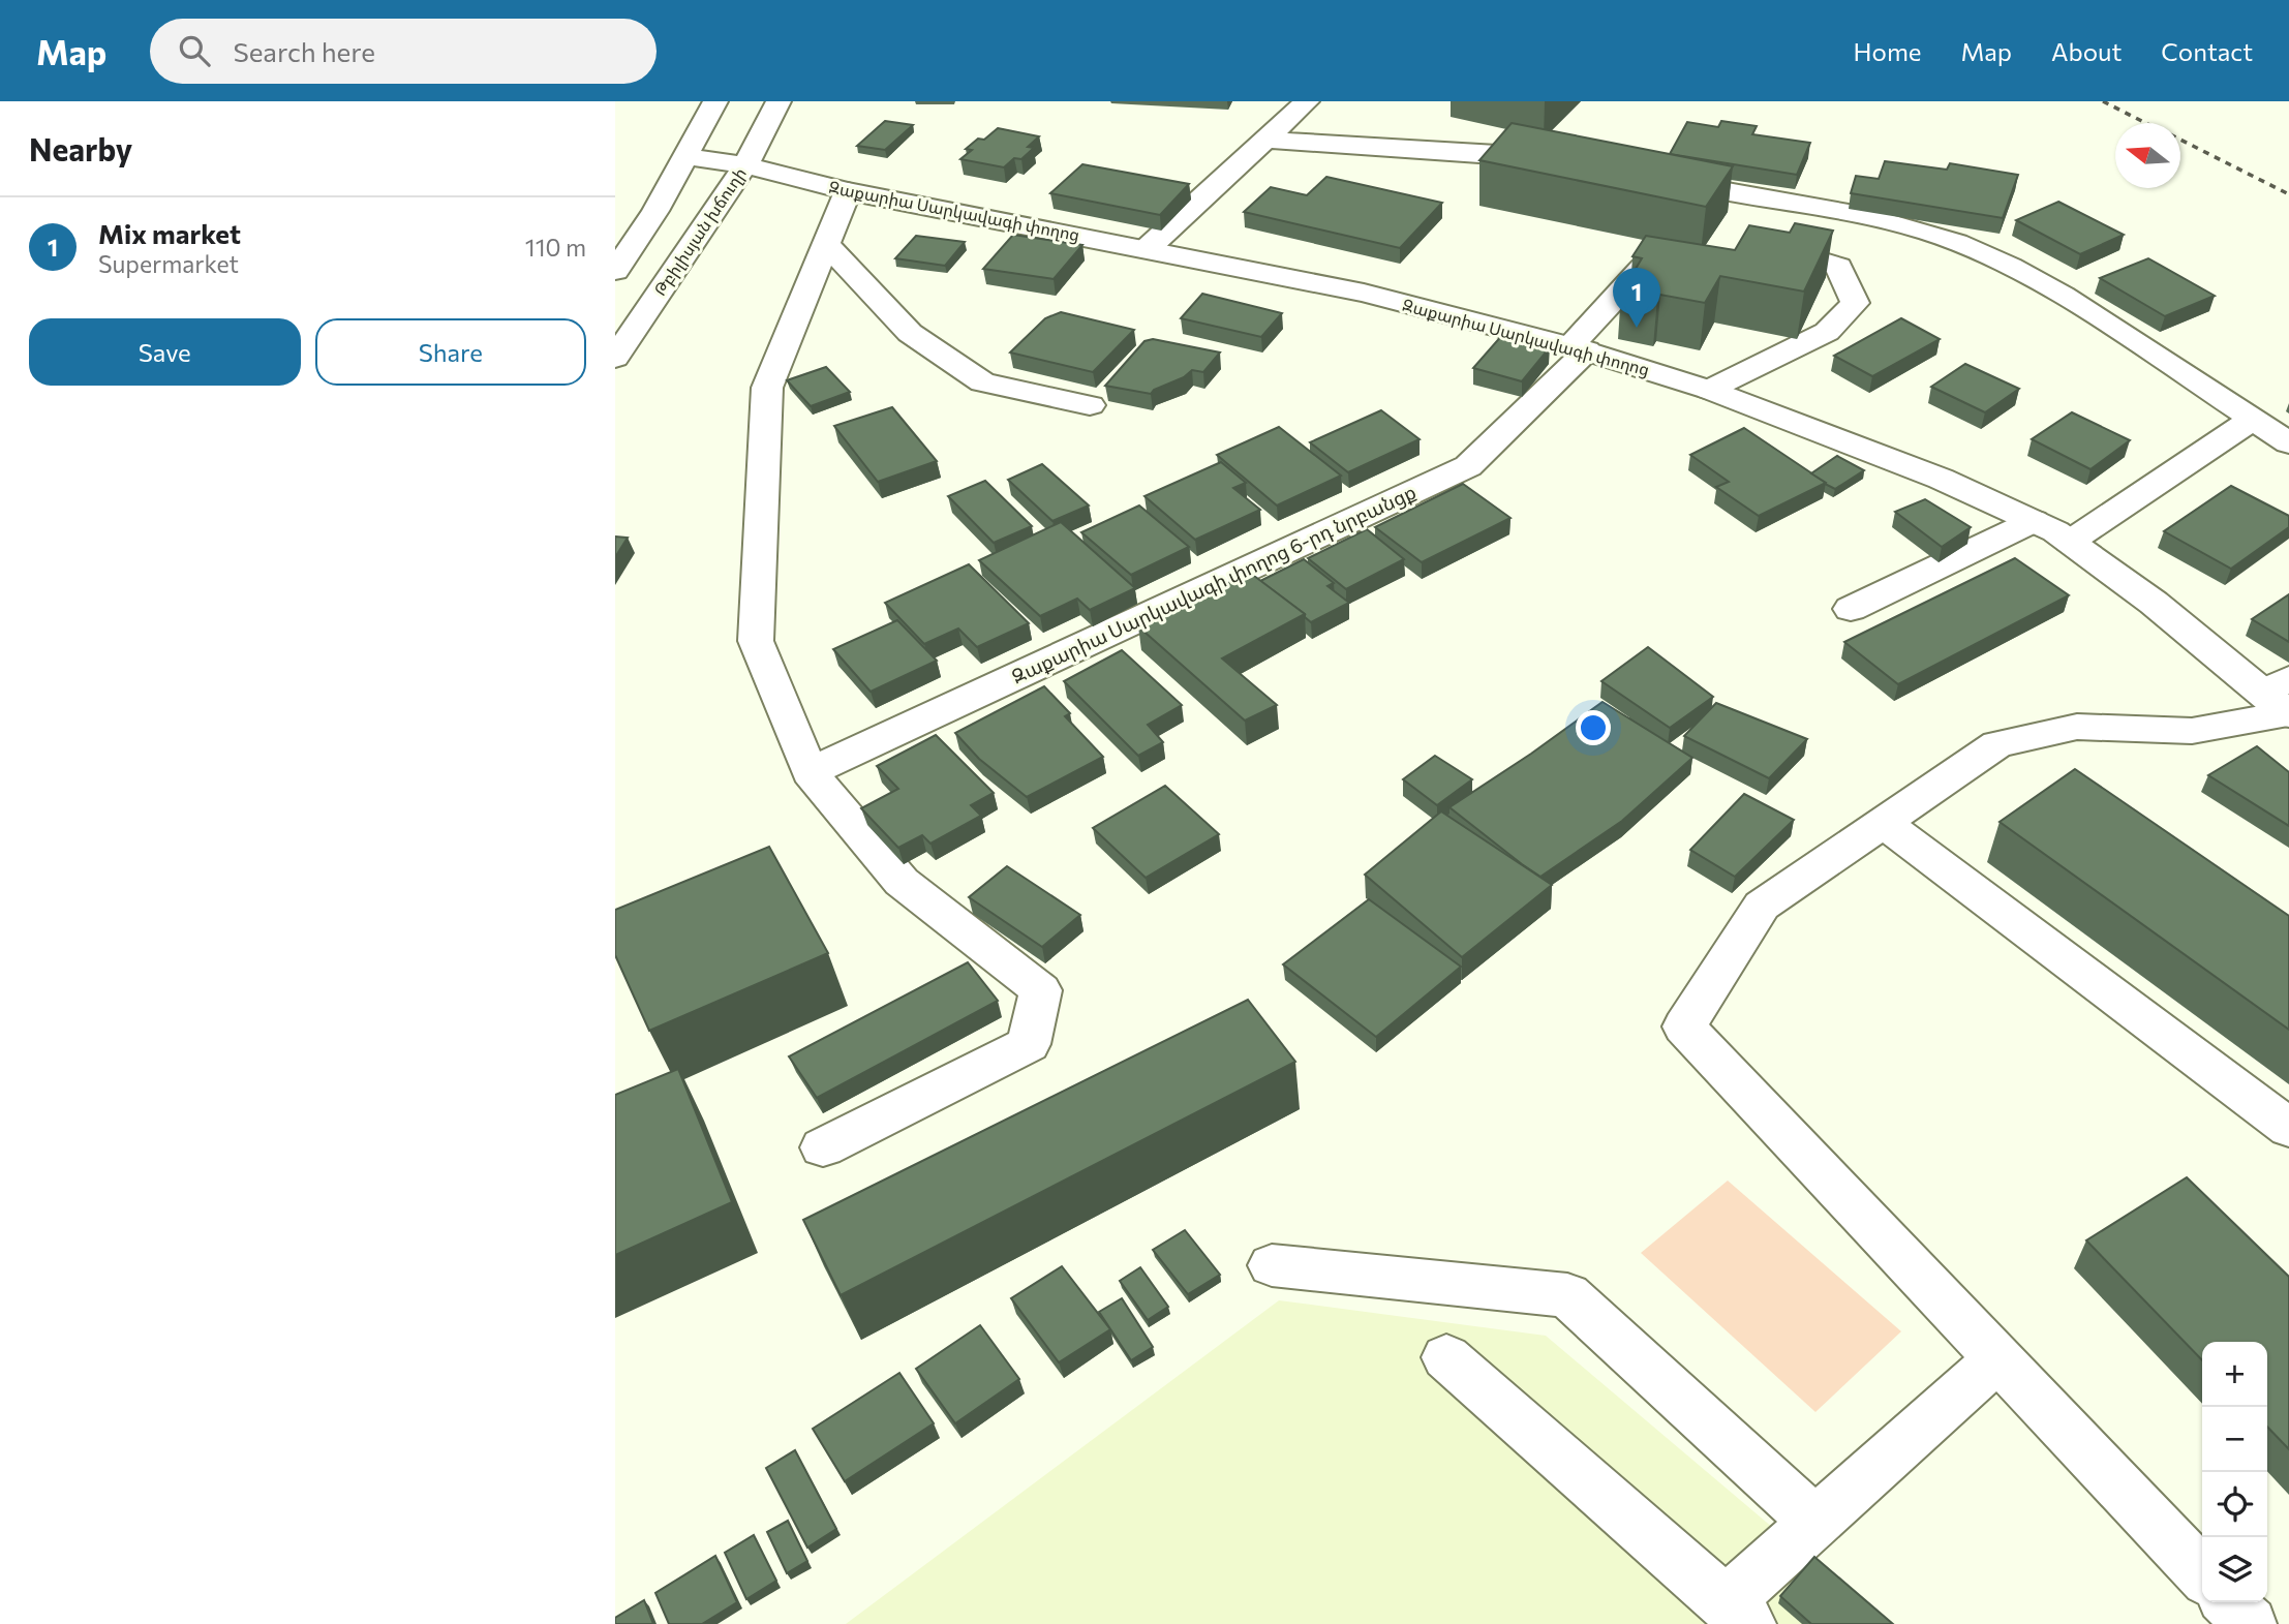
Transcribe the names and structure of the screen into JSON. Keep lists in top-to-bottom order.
{
  "streets": {
    "street": ["Զաքարիա Սարկավագի փողոց", "Թբիլիսյան խճուղի", "Զաքարիա Սարկավագի փողոց 6-րդ նրբանցք"]
  },
  "crossings": [
    ["Զաքարիա Սարկավագի փողոց", "Թբիլիսյան խճուղի"],
    ["Զաքարիա Սարկավագի փողոց", "Զաքարիա Սարկավագի փողոց 6-րդ նրբանցք"]
  ],
  "north": "left",
  "page": {
    "header": "Map",
    "search": "Search here",
    "nav": [
      "Home",
      "Map",
      "About",
      "Contact"
    ],
    "heading": "Nearby",
    "list": [
      {
        "mark": "1",
        "name": "Mix market",
        "note": "Supermarket",
        "value": "110 m"
      }
    ],
    "pins": "1",
    "buttons": ["Save", "Share"],
    "map_buttons": ["+", "−"]
  }
}
